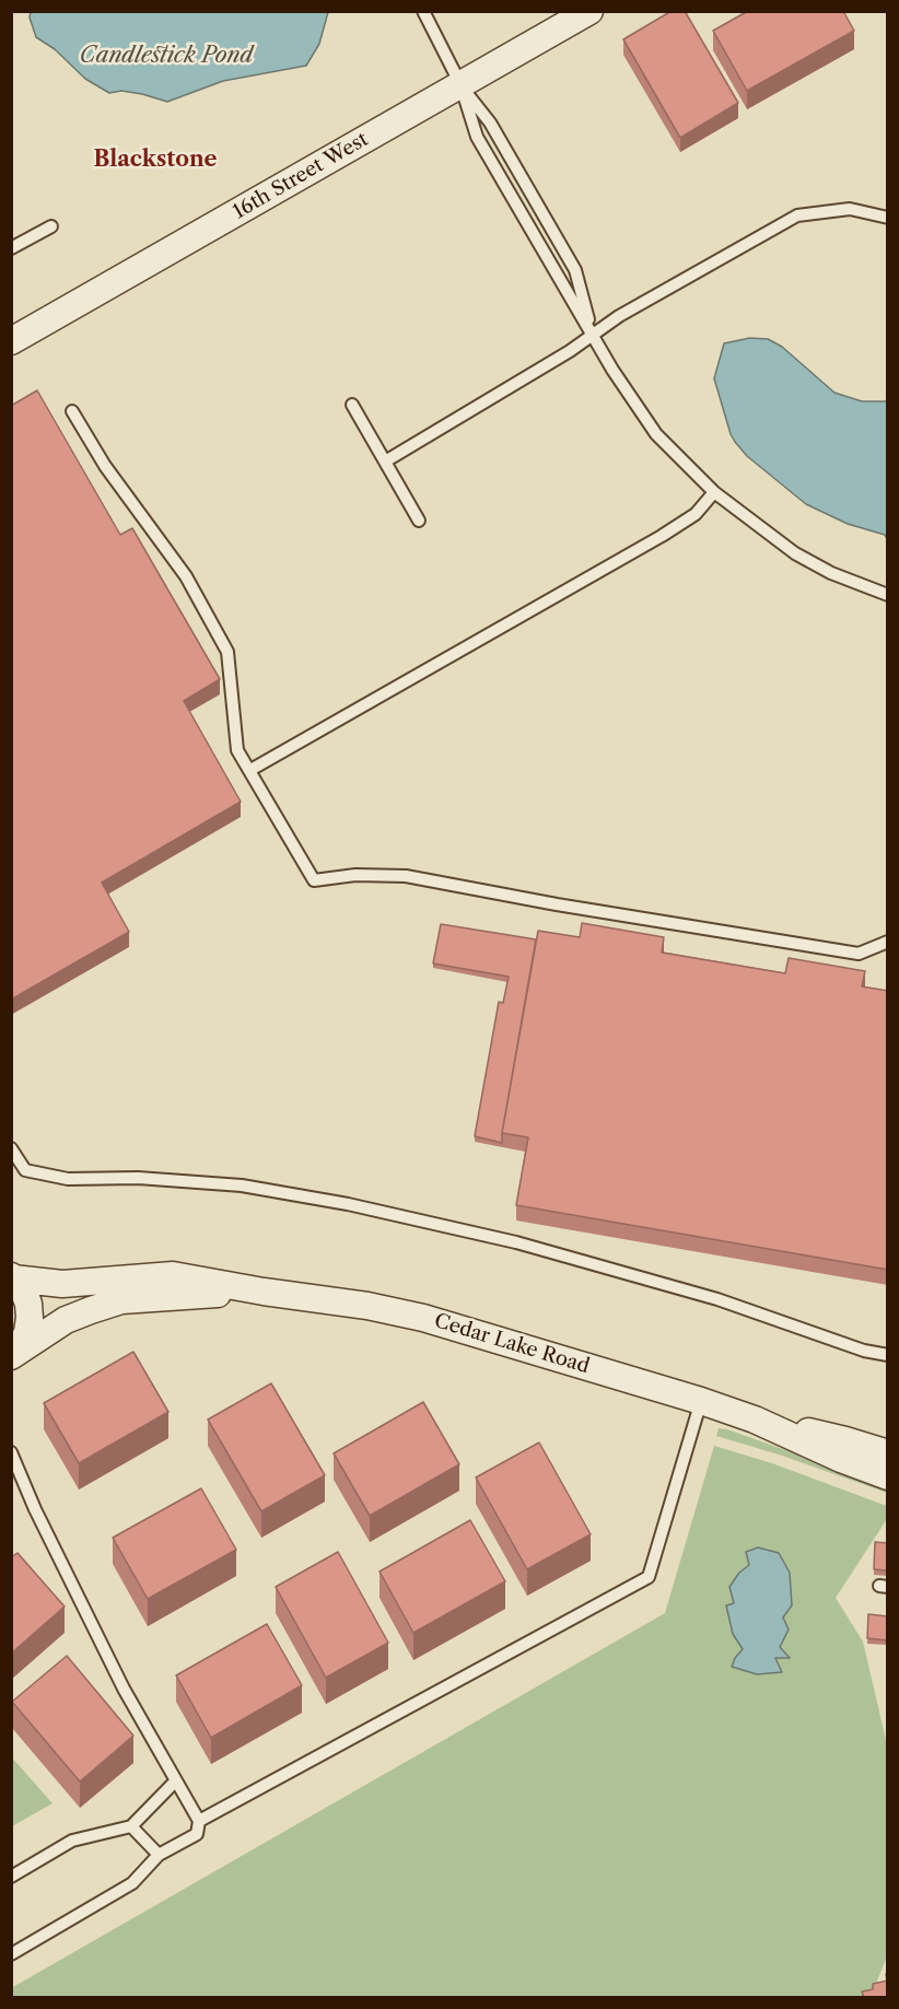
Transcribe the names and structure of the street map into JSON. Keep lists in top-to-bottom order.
{
  "streets": {
    "street": ["16th Street West", "Cedar Lake Road"]
  },
  "districts": ["Blackstone"],
  "water": ["Candlestick Pond"]
}
